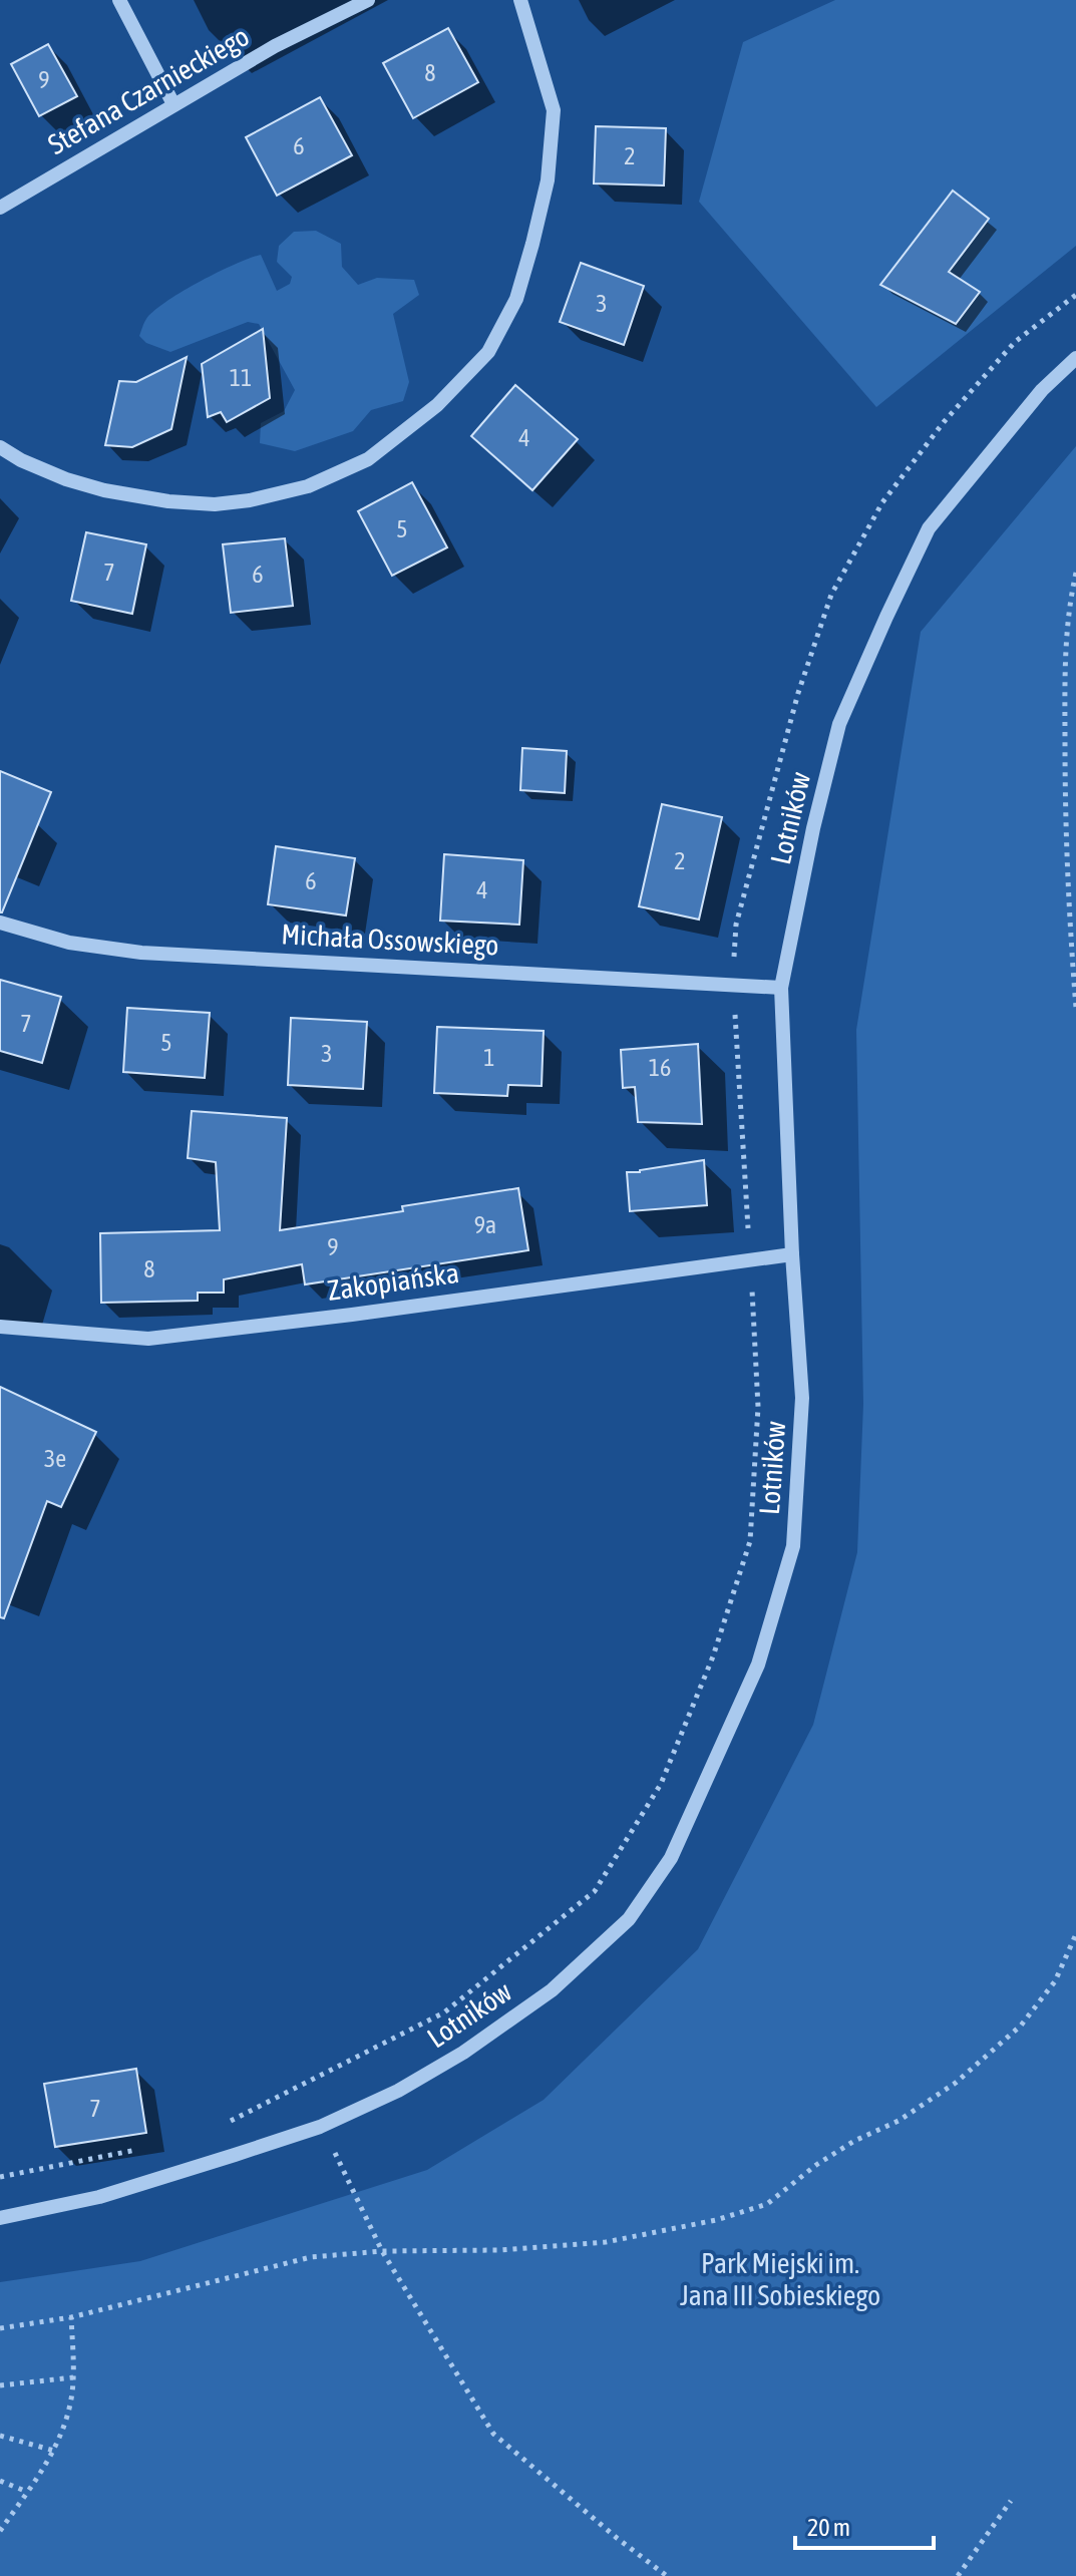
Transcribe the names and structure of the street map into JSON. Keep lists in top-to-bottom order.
{
  "streets": {
    "street": [
      "Stefana Czarnieckiego",
      "Lotników",
      "Michała Ossowskiego",
      "Zakopiańska"
    ]
  },
  "crossings": [
    ["Lotników", "Michała Ossowskiego"],
    ["Lotników", "Zakopiańska"]
  ],
  "parks": ["Park Miejski im. Jana III Sobieskiego"],
  "house_numbers": [
    "8",
    "9",
    "6",
    "2",
    "3",
    "11",
    "4",
    "5",
    "7",
    "6",
    "2",
    "6",
    "4",
    "7",
    "5",
    "3",
    "1",
    "16",
    "9a",
    "9",
    "8",
    "3e",
    "7"
  ],
  "scale_bar": "20 m"
}
